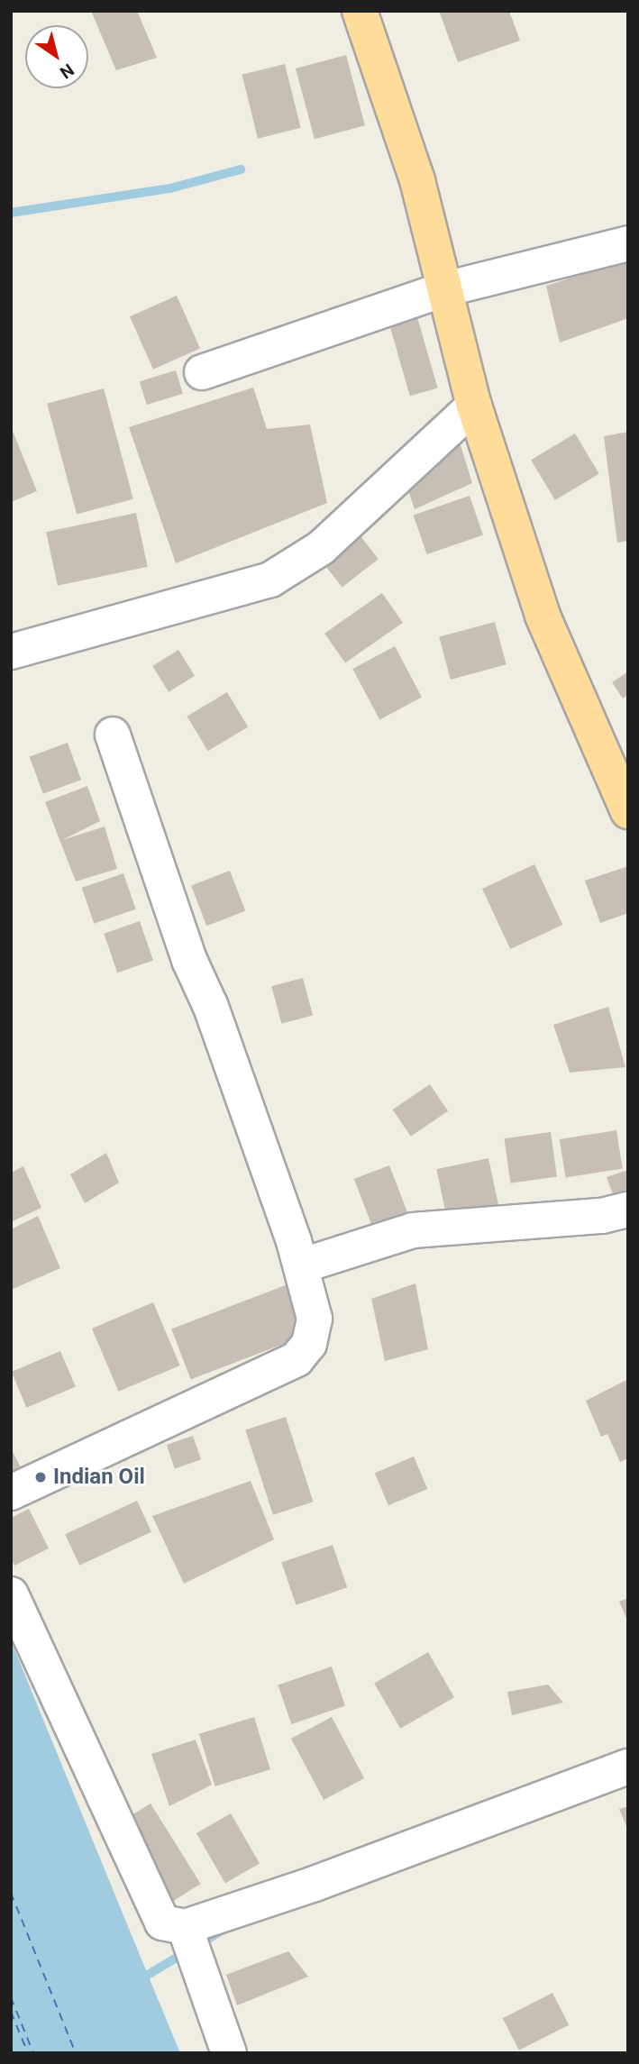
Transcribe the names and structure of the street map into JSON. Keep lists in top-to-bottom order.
{
  "places": ["Indian Oil"],
  "north": "bottom right"
}
